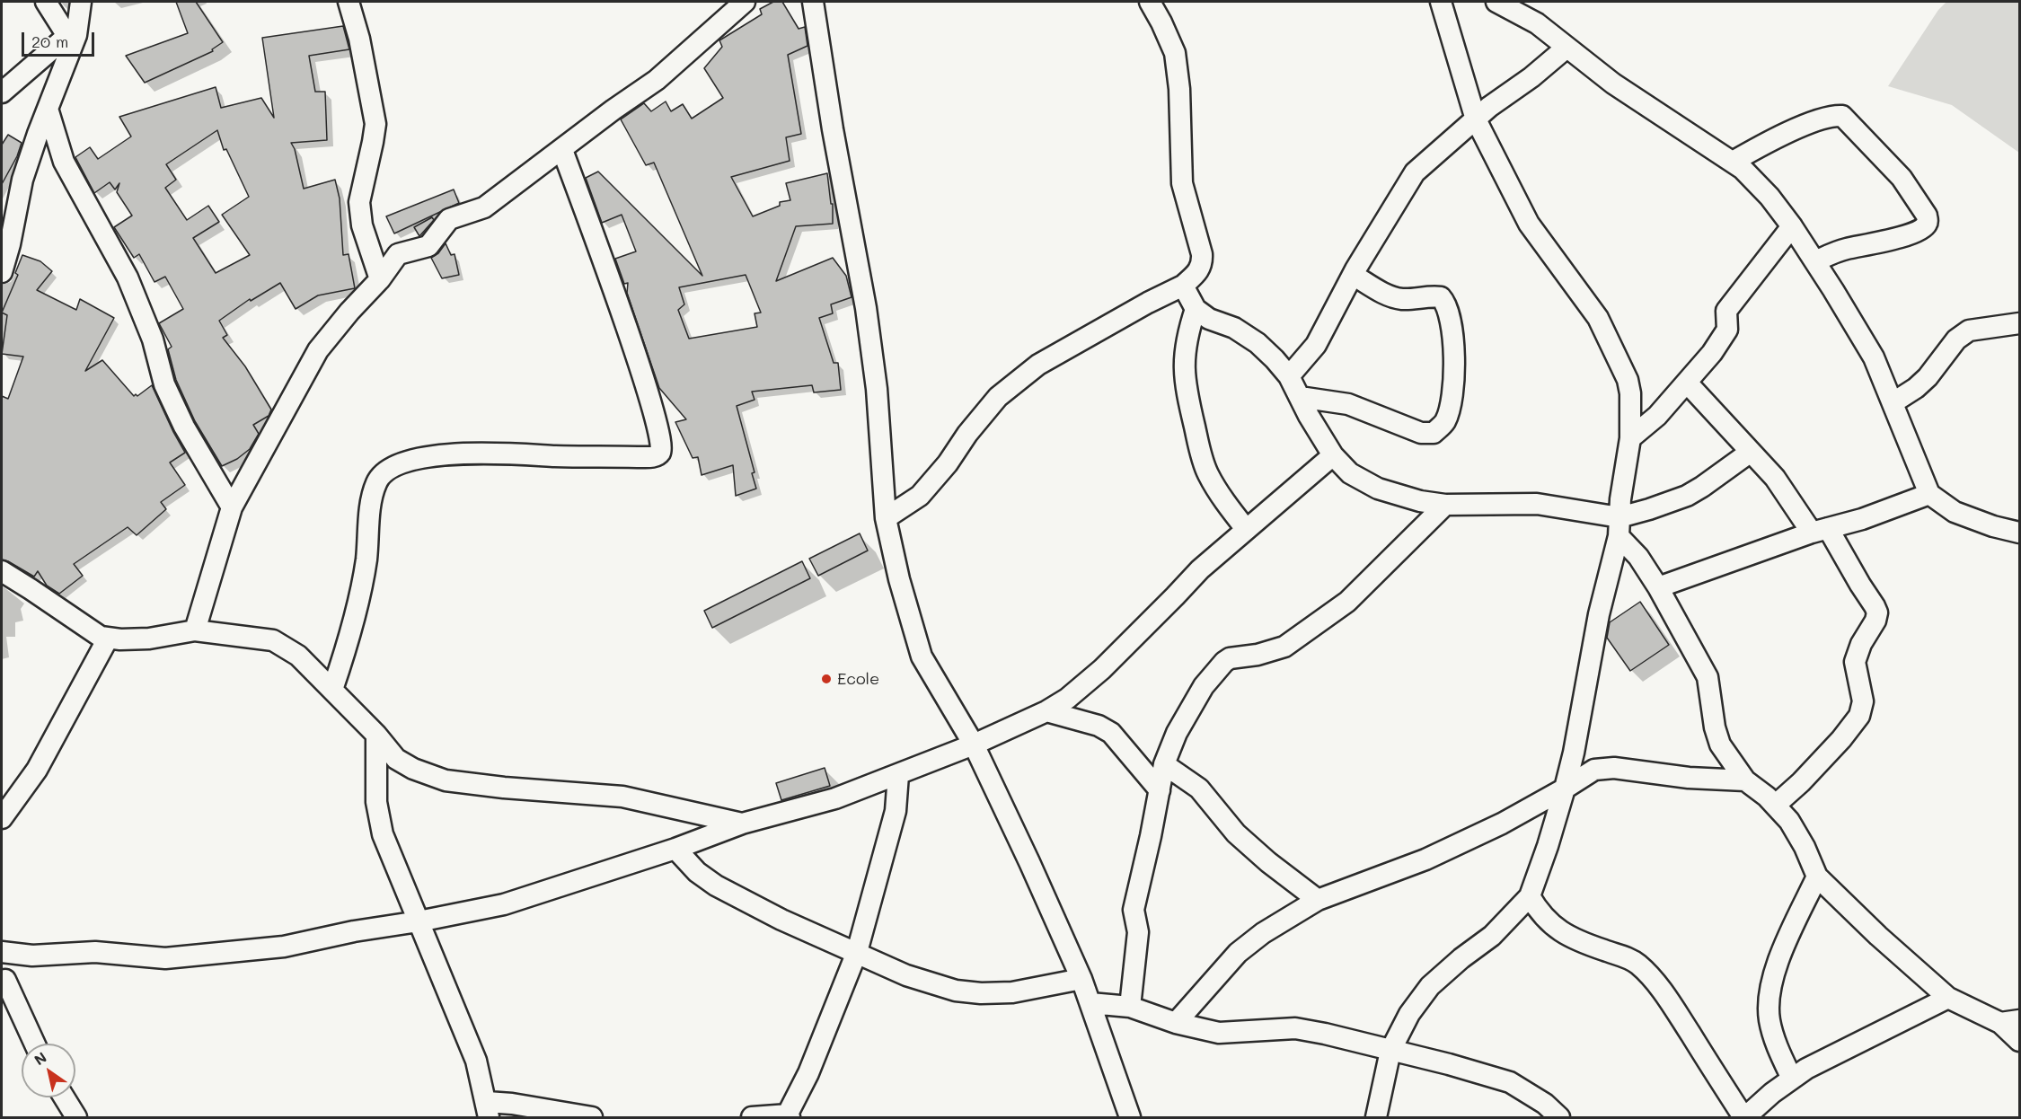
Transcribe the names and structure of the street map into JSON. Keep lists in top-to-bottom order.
{
  "places": ["Ecole"],
  "scale_bar": "20 m",
  "north": "top left"
}
